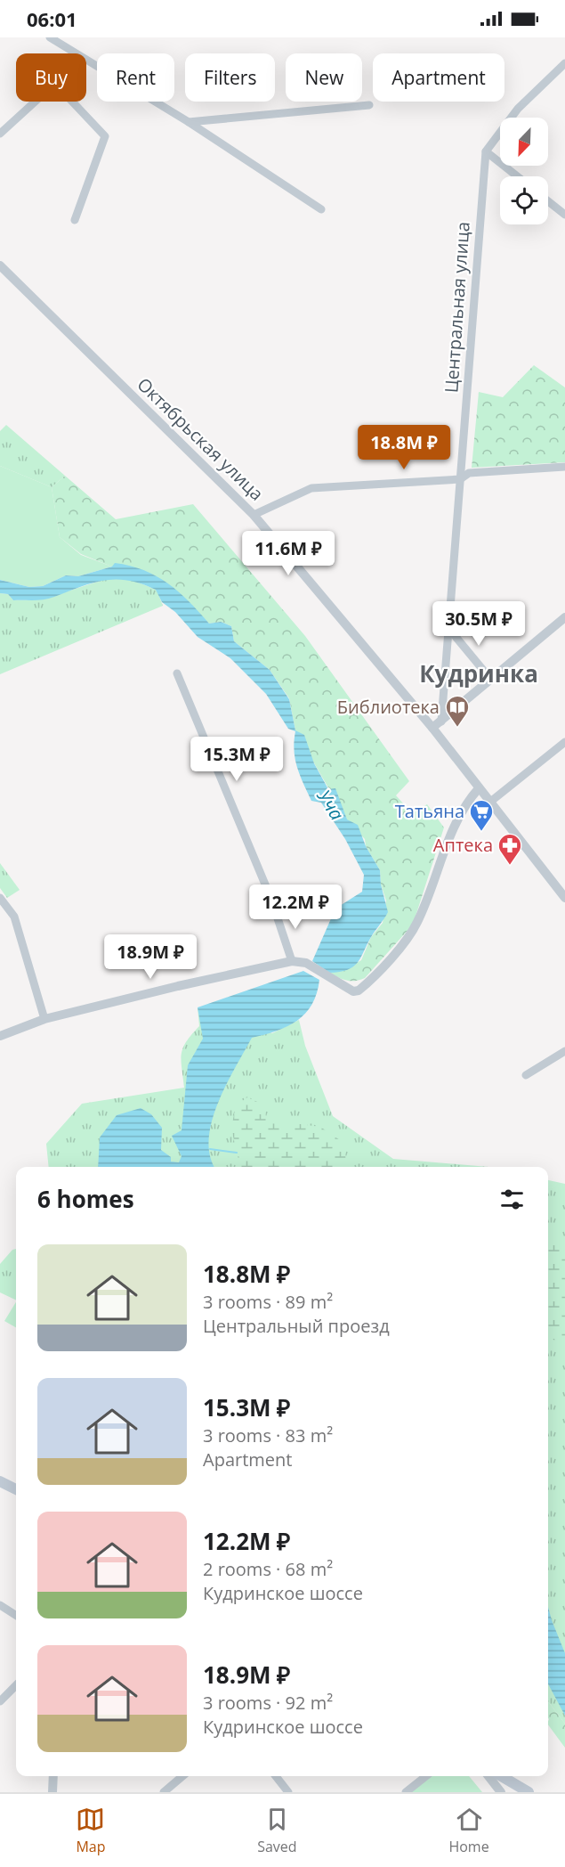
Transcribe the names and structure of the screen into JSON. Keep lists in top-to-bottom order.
{
  "streets": {
    "street": ["Центральная улица", "Октябрьская улица"]
  },
  "districts": ["Кудринка"],
  "water": ["Уча"],
  "places": {
    "library": ["Библиотека"],
    "supermarket": ["Татьяна"],
    "pharmacy": ["Аптека"]
  },
  "north": "bottom left",
  "page": {
    "status": "06:01",
    "chip": [
      "Buy",
      "Rent",
      "Filters",
      "New",
      "Apartment"
    ],
    "price": [
      "18.8M ₽",
      "11.6M ₽",
      "30.5M ₽",
      "15.3M ₽",
      "12.2M ₽",
      "18.9M ₽"
    ],
    "heading": "6 homes",
    "list": [
      {
        "name": "18.8M ₽",
        "note": "3 rooms · 89 m² · Центральный проезд"
      },
      {
        "name": "15.3M ₽",
        "note": "3 rooms · 83 m² · Apartment"
      },
      {
        "name": "12.2M ₽",
        "note": "2 rooms · 68 m² · Кудринское шоссе"
      },
      {
        "name": "18.9M ₽",
        "note": "3 rooms · 92 m² · Кудринское шоссе"
      }
    ],
    "tabs": ["Map", "Saved", "Home"]
  }
}
